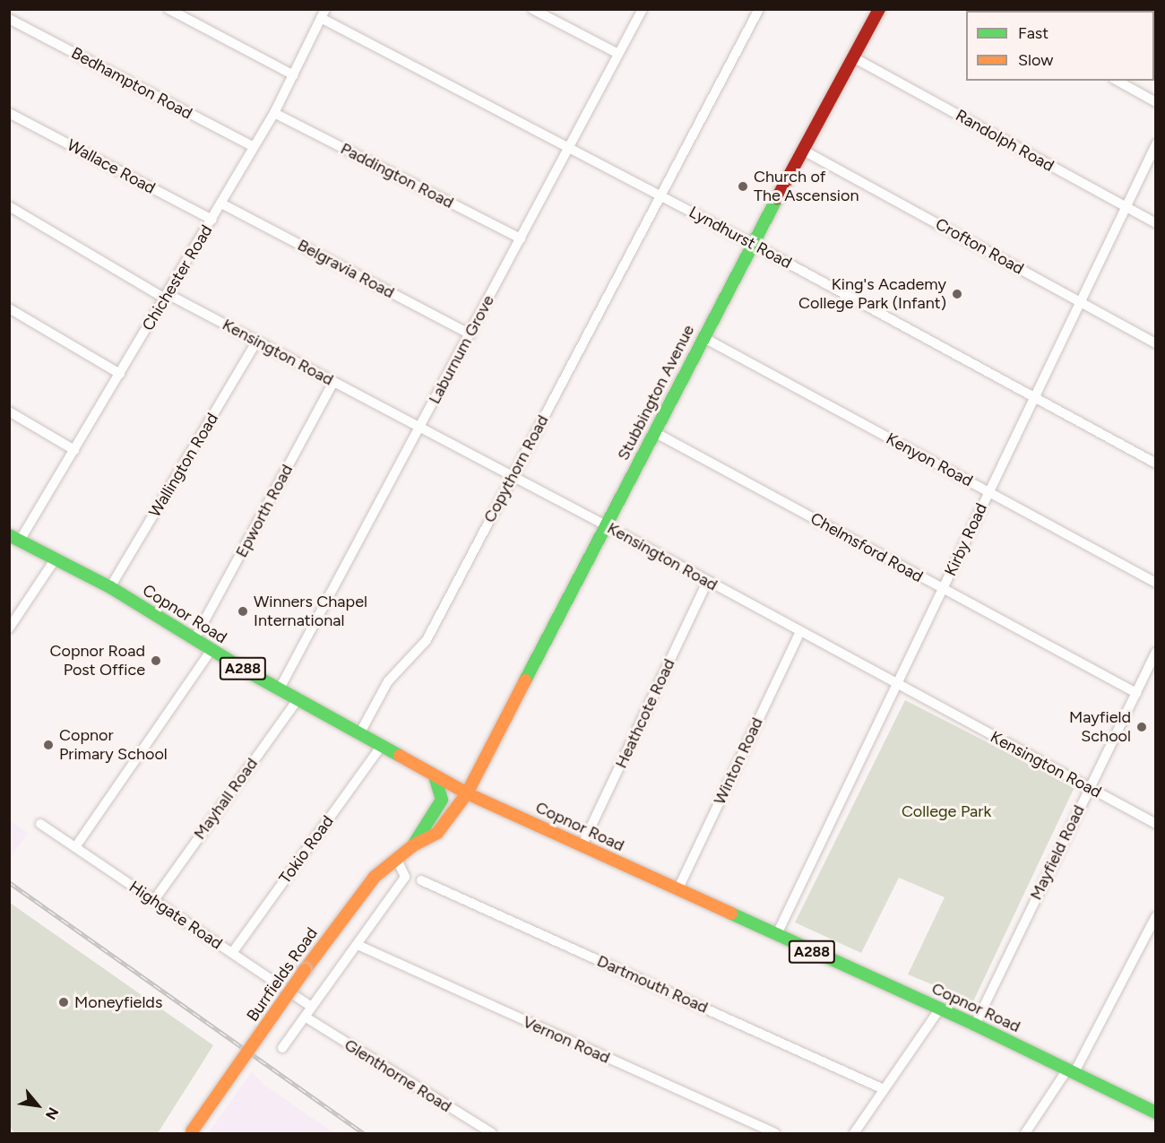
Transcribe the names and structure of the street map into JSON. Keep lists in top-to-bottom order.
{
  "streets": {
    "street": [
      "Bedhampton Road",
      "Randolph Road",
      "Wallace Road",
      "Paddington Road",
      "Lyndhurst Road",
      "Crofton Road",
      "Belgravia Road",
      "Chichester Road",
      "Laburnum Grove",
      "Kensington Road",
      "Stubbington Avenue",
      "Kenyon Road",
      "Wallington Road",
      "Copythorn Road",
      "Epworth Road",
      "Kirby Road",
      "Chelmsford Road",
      "Copnor Road",
      "A288",
      "Heathcote Road",
      "Winton Road",
      "Mayhall Road",
      "Tokio Road",
      "Mayfield Road",
      "Highgate Road",
      "Burrfields Road",
      "Dartmouth Road",
      "Vernon Road",
      "Glenthorne Road"
    ]
  },
  "crossings": [
    ["Bedhampton Road", "Chichester Road"],
    ["Randolph Road", "Stubbington Avenue"],
    ["Randolph Road", "Kirby Road"],
    ["Wallace Road", "Chichester Road"],
    ["Paddington Road", "Chichester Road"],
    ["Paddington Road", "Laburnum Grove"],
    ["Lyndhurst Road", "Chichester Road"],
    ["Lyndhurst Road", "Laburnum Grove"],
    ["Lyndhurst Road", "Stubbington Avenue"],
    ["Lyndhurst Road", "Copythorn Road"],
    ["Lyndhurst Road", "Kirby Road"],
    ["Crofton Road", "Stubbington Avenue"],
    ["Crofton Road", "Kirby Road"],
    ["Belgravia Road", "Chichester Road"],
    ["Belgravia Road", "Laburnum Grove"],
    ["Chichester Road", "Kensington Road"],
    ["Chichester Road", "Copnor Road"],
    ["Laburnum Grove", "Kensington Road"],
    ["Laburnum Grove", "Copnor Road"],
    ["Kensington Road", "Stubbington Avenue"],
    ["Kensington Road", "Wallington Road"],
    ["Kensington Road", "Copythorn Road"],
    ["Kensington Road", "Epworth Road"],
    ["Kensington Road", "Kirby Road"],
    ["Kensington Road", "Heathcote Road"],
    ["Kensington Road", "Winton Road"],
    ["Kensington Road", "Mayfield Road"],
    ["Stubbington Avenue", "Kenyon Road"],
    ["Stubbington Avenue", "Chelmsford Road"],
    ["Stubbington Avenue", "Copnor Road"],
    ["Stubbington Avenue", "Burrfields Road"],
    ["Kenyon Road", "Kirby Road"],
    ["Wallington Road", "Copnor Road"],
    ["Copythorn Road", "Copnor Road"],
    ["Epworth Road", "Copnor Road"],
    ["Kirby Road", "Chelmsford Road"],
    ["Kirby Road", "Copnor Road"],
    ["Chelmsford Road", "Mayfield Road"],
    ["Copnor Road", "Heathcote Road"],
    ["Copnor Road", "Winton Road"],
    ["Copnor Road", "Mayhall Road"],
    ["Copnor Road", "Tokio Road"],
    ["Copnor Road", "Mayfield Road"],
    ["Copnor Road", "Burrfields Road"],
    ["Mayhall Road", "Highgate Road"],
    ["Tokio Road", "Highgate Road"]
  ],
  "parks": ["College Park"],
  "places": [
    "Church of The Ascension",
    "King's Academy College Park (Infant)",
    "Winners Chapel International",
    "Copnor Road Post Office",
    "Mayfield School",
    "Copnor Primary School",
    "Moneyfields"
  ],
  "legend": ["Fast", "Slow"],
  "north": "bottom right"
}
